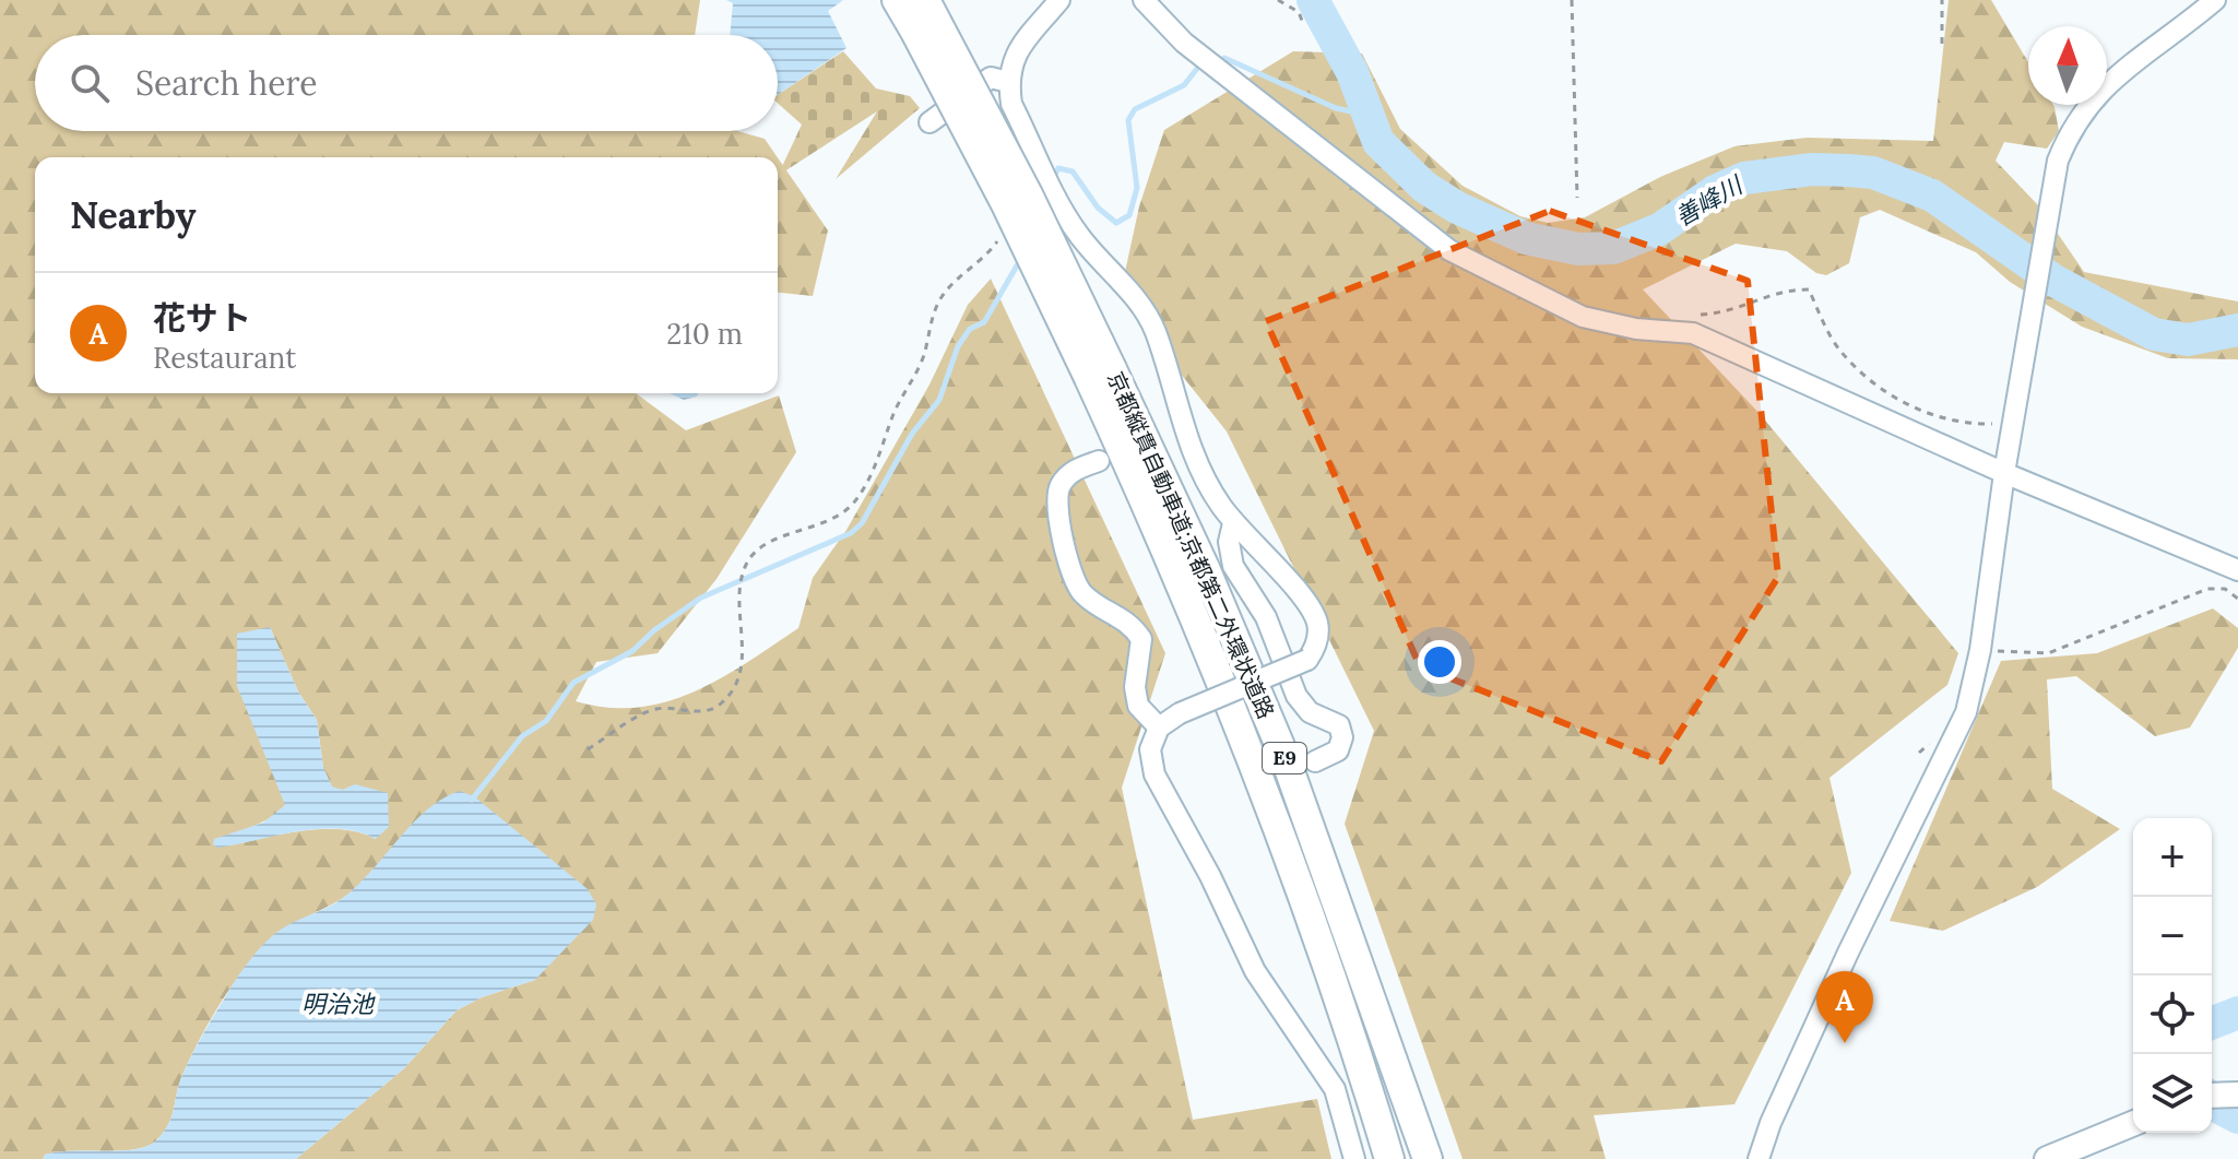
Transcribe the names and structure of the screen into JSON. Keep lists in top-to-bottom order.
{
  "streets": {
    "highway": ["京都縦貫自動車道;京都第二外環状道路", "E9"]
  },
  "water": ["善峰川", "明治池"],
  "north": "top",
  "page": {
    "search": "Search here",
    "heading": "Nearby",
    "list": [
      {
        "mark": "A",
        "name": "花サト",
        "note": "Restaurant",
        "value": "210 m"
      }
    ],
    "map_buttons": ["+", "−"],
    "pins": "A"
  }
}
